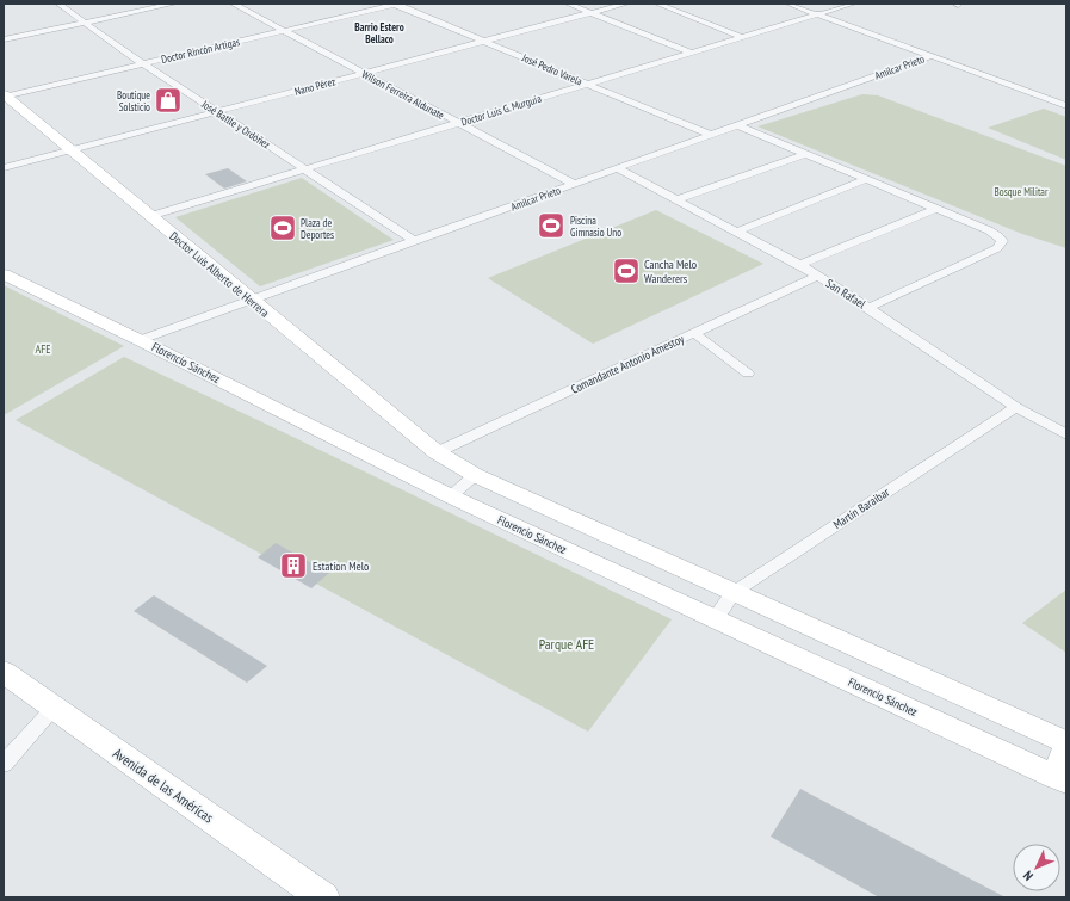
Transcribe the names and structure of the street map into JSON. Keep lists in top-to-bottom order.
{
  "streets": {
    "main road": ["Avenida de las Américas"],
    "street": [
      "Doctor Rincón Artigas",
      "Amilcar Prieto",
      "José Pedro Varela",
      "Nano Pérez",
      "Wilson Ferreira Aldunate",
      "Doctor Luis G. Murguia",
      "José Batlle y Ordóñez",
      "Doctor Luis Alberto de Herrera",
      "San Rafael",
      "Florencio Sánchez",
      "Comandante Antonio Amestoy",
      "Martín Baraibar"
    ]
  },
  "crossings": [
    ["Doctor Rincón Artigas", "José Pedro Varela"],
    ["Doctor Rincón Artigas", "Wilson Ferreira Aldunate"],
    ["Doctor Rincón Artigas", "José Batlle y Ordóñez"],
    ["Doctor Rincón Artigas", "Doctor Luis Alberto de Herrera"],
    ["Amilcar Prieto", "José Pedro Varela"],
    ["Amilcar Prieto", "Wilson Ferreira Aldunate"],
    ["Amilcar Prieto", "José Batlle y Ordóñez"],
    ["Amilcar Prieto", "Doctor Luis Alberto de Herrera"],
    ["Amilcar Prieto", "San Rafael"],
    ["Amilcar Prieto", "Florencio Sánchez"],
    ["José Pedro Varela", "Nano Pérez"],
    ["José Pedro Varela", "Doctor Luis G. Murguia"],
    ["Nano Pérez", "Wilson Ferreira Aldunate"],
    ["Nano Pérez", "José Batlle y Ordóñez"],
    ["Nano Pérez", "Doctor Luis Alberto de Herrera"],
    ["Wilson Ferreira Aldunate", "Doctor Luis G. Murguia"],
    ["Doctor Luis G. Murguia", "José Batlle y Ordóñez"],
    ["Doctor Luis G. Murguia", "Doctor Luis Alberto de Herrera"],
    ["Doctor Luis Alberto de Herrera", "Comandante Antonio Amestoy"],
    ["San Rafael", "Comandante Antonio Amestoy"],
    ["San Rafael", "Martín Baraibar"],
    ["Florencio Sánchez", "Martín Baraibar"]
  ],
  "districts": ["Barrio Estero Bellaco"],
  "parks": ["Bosque Militar", "AFE", "Parque AFE"],
  "places": {
    "shop": ["Boutique Solsticio"],
    "sports": ["Piscina Gimnasio Uno", "Plaza de Deportes", "Cancha Melo Wanderers"],
    "building": ["Estatíon Melo"]
  },
  "north": "bottom left"
}
